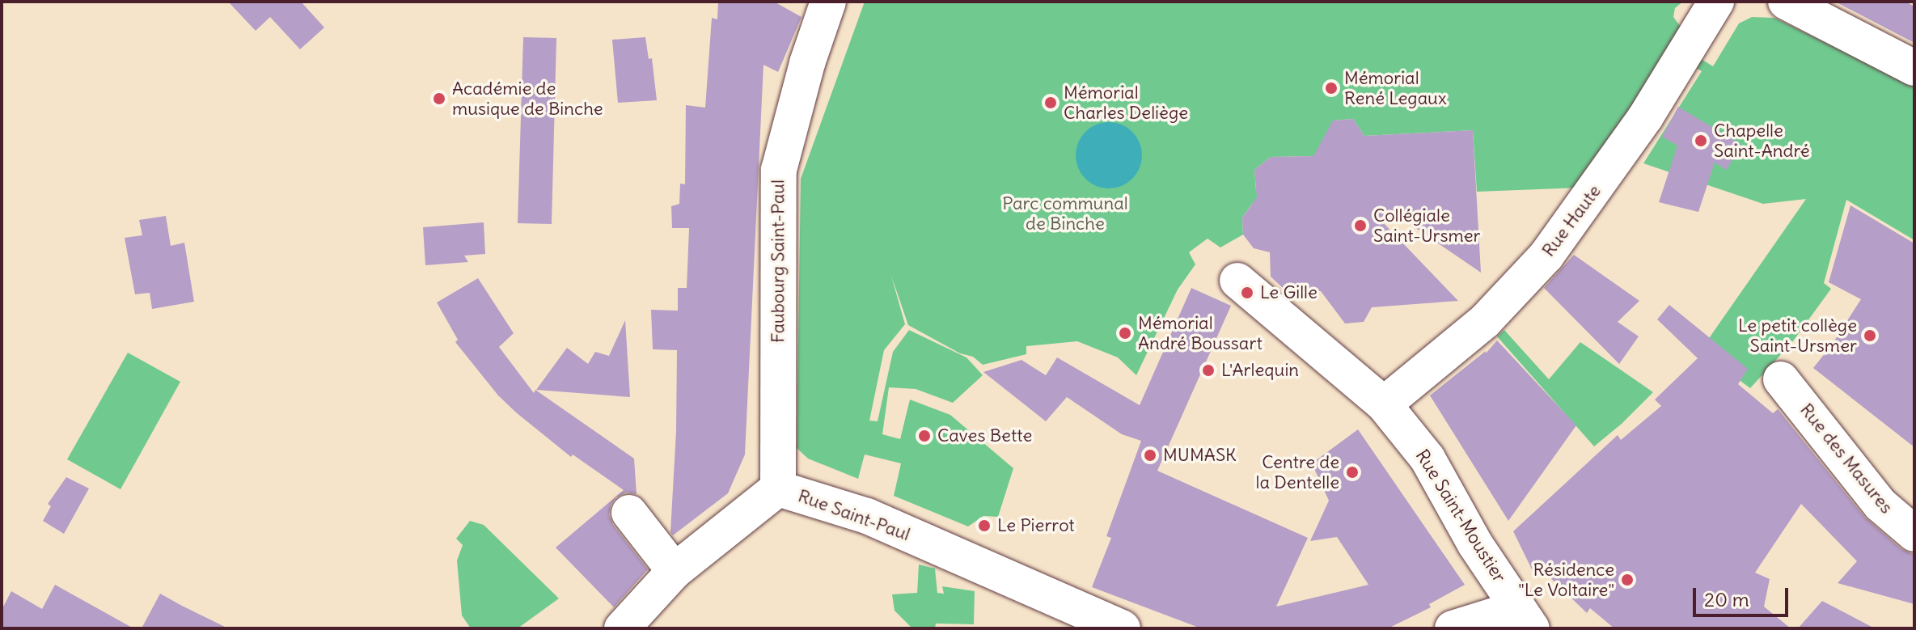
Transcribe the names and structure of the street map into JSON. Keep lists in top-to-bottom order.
{
  "streets": {
    "street": [
      "Rue Haute",
      "Faubourg Saint-Paul",
      "Rue des Masures",
      "Rue Saint-Paul",
      "Rue Saint-Moustier"
    ]
  },
  "crossings": [
    ["Rue Haute", "Rue Saint-Moustier"],
    ["Faubourg Saint-Paul", "Rue Saint-Paul"]
  ],
  "parks": ["Parc communal de Binche"],
  "places": [
    "Mémorial René Legaux",
    "Académie de musique de Binche",
    "Mémorial Charles Deliège",
    "Chapelle Saint-André",
    "Collégiale Saint-Ursmer",
    "Le Gille",
    "Mémorial André Boussart",
    "Le petit collège Saint-Ursmer",
    "L'Arlequin",
    "Caves Bette",
    "MUMASK",
    "Centre de la Dentelle",
    "Le Pierrot",
    "Résidence \"Le Voltaire\""
  ],
  "scale_bar": "20 m"
}
